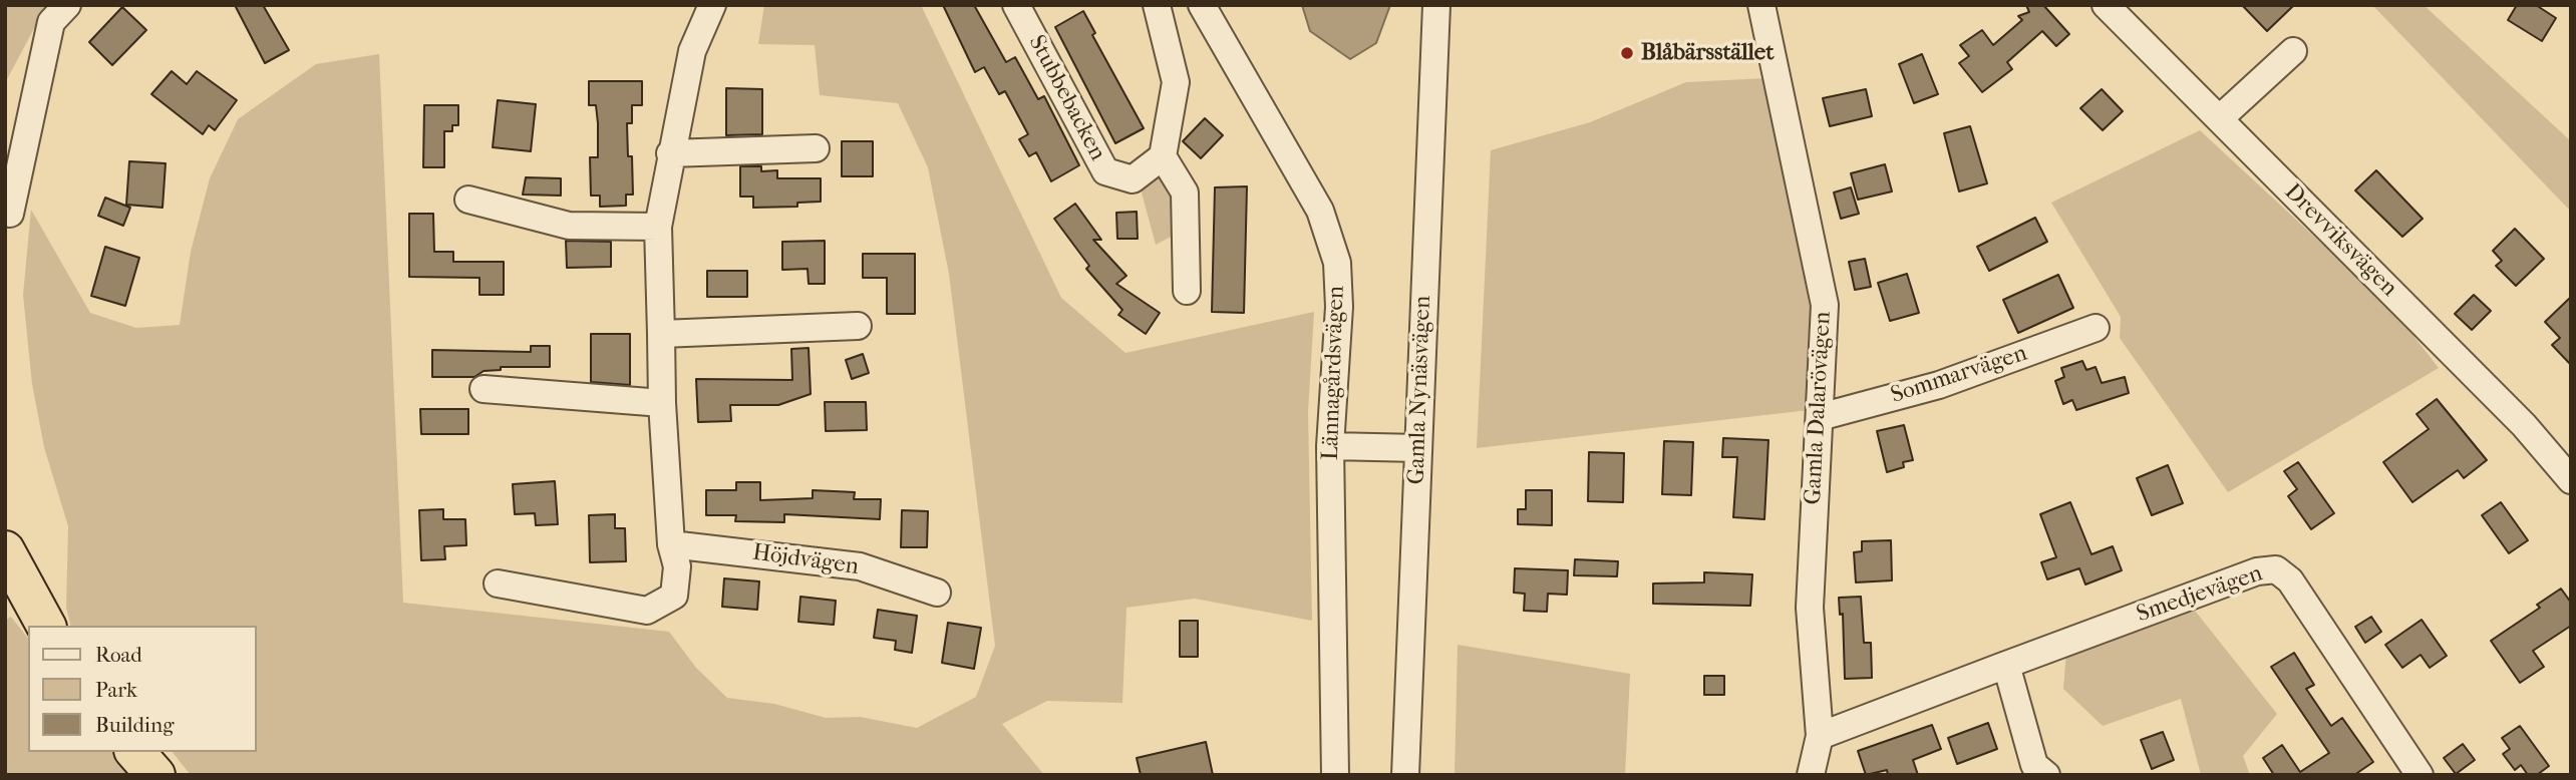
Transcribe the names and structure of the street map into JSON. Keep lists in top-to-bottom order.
{
  "streets": {
    "street": [
      "Stubbebacken",
      "Drevviksvägen",
      "Lännagårdsvägen",
      "Sommarvägen",
      "Gamla Nynäsvägen",
      "Gamla Dalarövägen",
      "Höjdvägen",
      "Smedjevägen"
    ]
  },
  "crossings": [
    ["Sommarvägen", "Gamla Dalarövägen"],
    ["Gamla Dalarövägen", "Smedjevägen"]
  ],
  "places": ["Blåbärsstället"],
  "legend": ["Road", "Park", "Building"]
}
